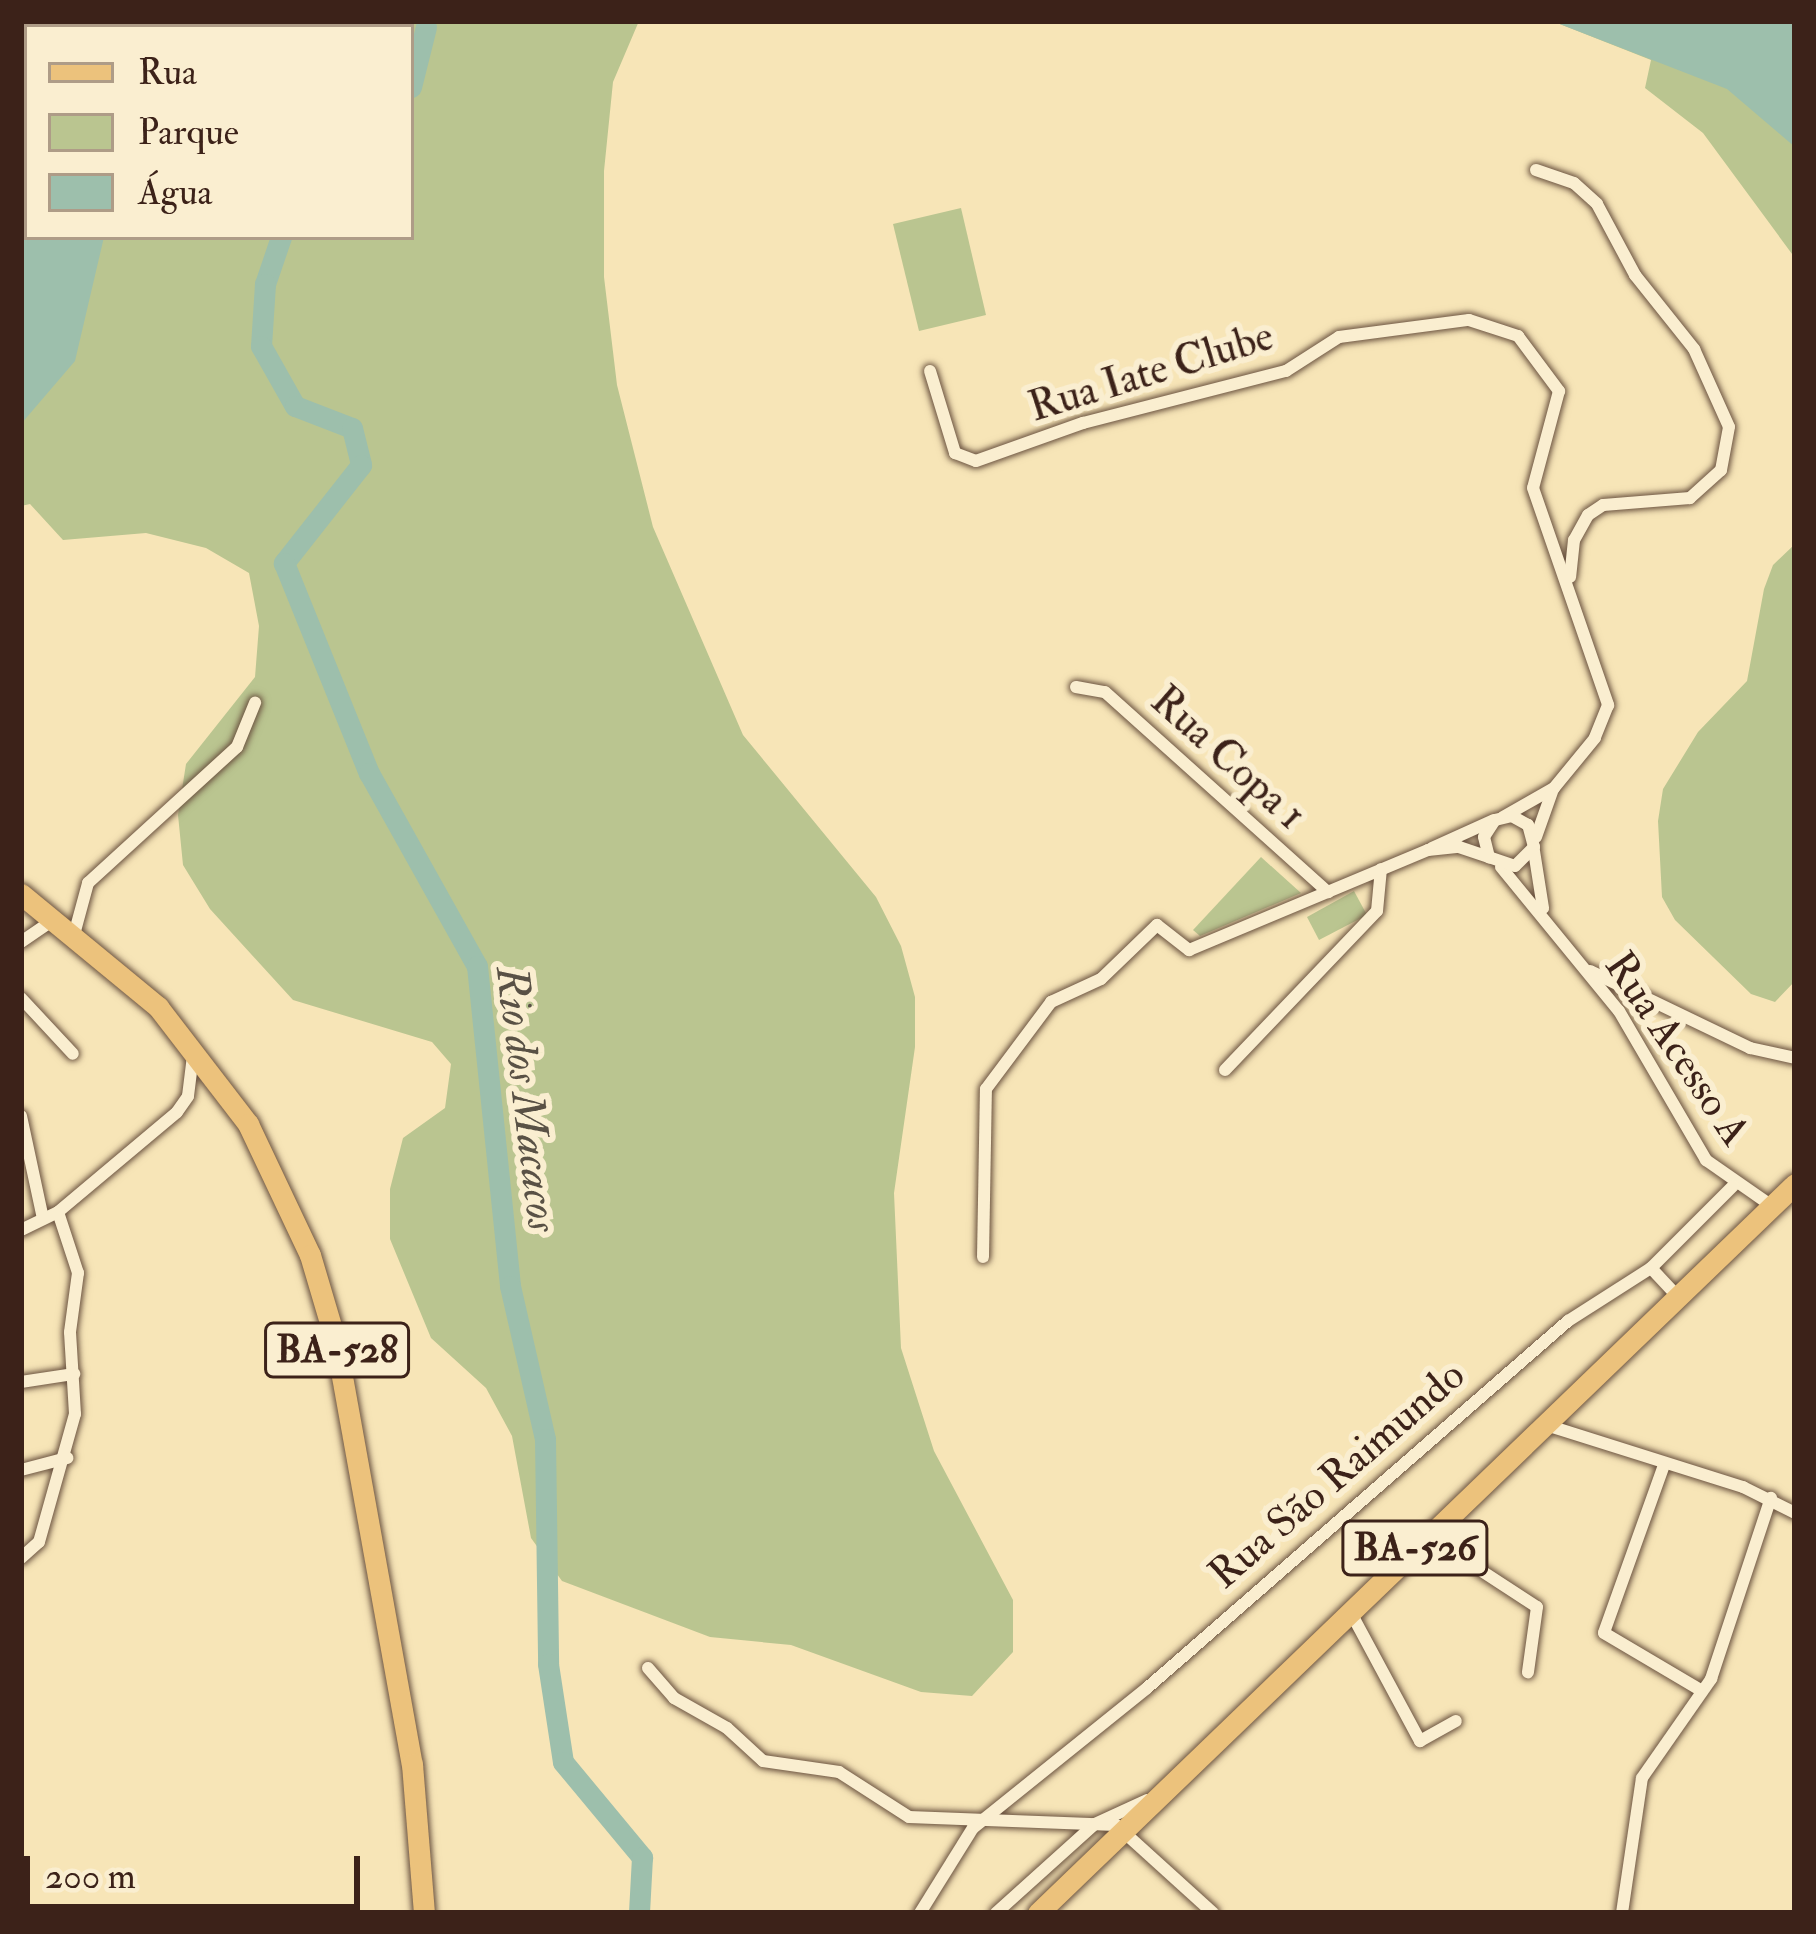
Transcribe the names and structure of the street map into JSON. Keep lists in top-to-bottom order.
{
  "streets": {
    "main road": ["BA-528", "BA-526"],
    "street": [
      "Rua Iate Clube",
      "Rua Copa 1",
      "Rua Acesso A",
      "Rua São Raimundo"
    ]
  },
  "crossings": [
    ["Rua Acesso A", "Rua São Raimundo"],
    ["Rua Acesso A", "BA-526"]
  ],
  "water": ["Rio dos Macacos"],
  "legend": ["Rua", "Parque", "Água"],
  "scale_bar": "200 m"
}
